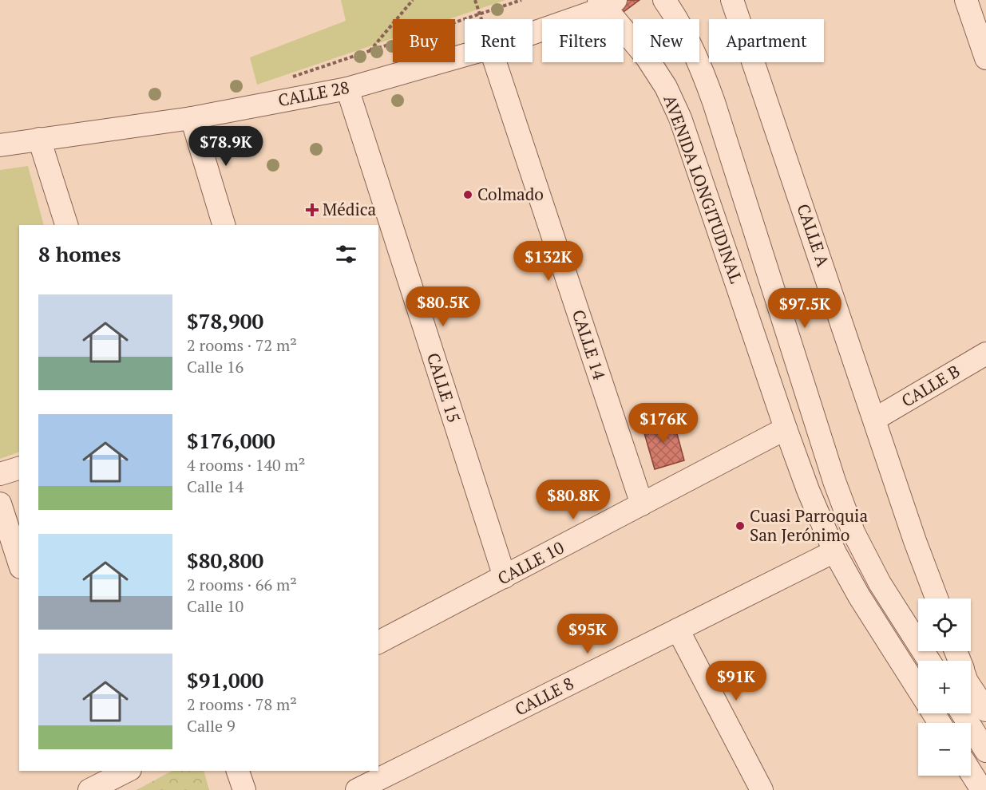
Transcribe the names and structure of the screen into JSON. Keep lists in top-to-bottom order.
{
  "streets": {
    "street": [
      "CALLE 28",
      "AVENIDA LONGITUDINAL",
      "CALLE A",
      "CALLE 14",
      "CALLE B",
      "CALLE 15",
      "CALLE 10",
      "CALLE 8"
    ]
  },
  "crossings": [
    ["CALLE 28", "AVENIDA LONGITUDINAL"],
    ["CALLE 28", "CALLE 15"],
    ["AVENIDA LONGITUDINAL", "CALLE 10"],
    ["AVENIDA LONGITUDINAL", "CALLE 8"],
    ["CALLE A", "CALLE B"],
    ["CALLE 14", "CALLE 10"],
    ["CALLE 15", "CALLE 10"]
  ],
  "places": {
    "other": ["Colmado", "Cuasi Parroquia San Jerónimo"],
    "health": ["Médica"]
  },
  "page": {
    "chip": [
      "Buy",
      "Rent",
      "Filters",
      "New",
      "Apartment"
    ],
    "price": [
      "$78.9K",
      "$132K",
      "$80.5K",
      "$97.5K",
      "$176K",
      "$80.8K",
      "$95K",
      "$91K"
    ],
    "heading": "8 homes",
    "list": [
      {
        "name": "$78,900",
        "note": "2 rooms · 72 m² · Calle 16"
      },
      {
        "name": "$176,000",
        "note": "4 rooms · 140 m² · Calle 14"
      },
      {
        "name": "$80,800",
        "note": "2 rooms · 66 m² · Calle 10"
      },
      {
        "name": "$91,000",
        "note": "2 rooms · 78 m² · Calle 9"
      }
    ],
    "map_buttons": ["+", "−"]
  }
}
